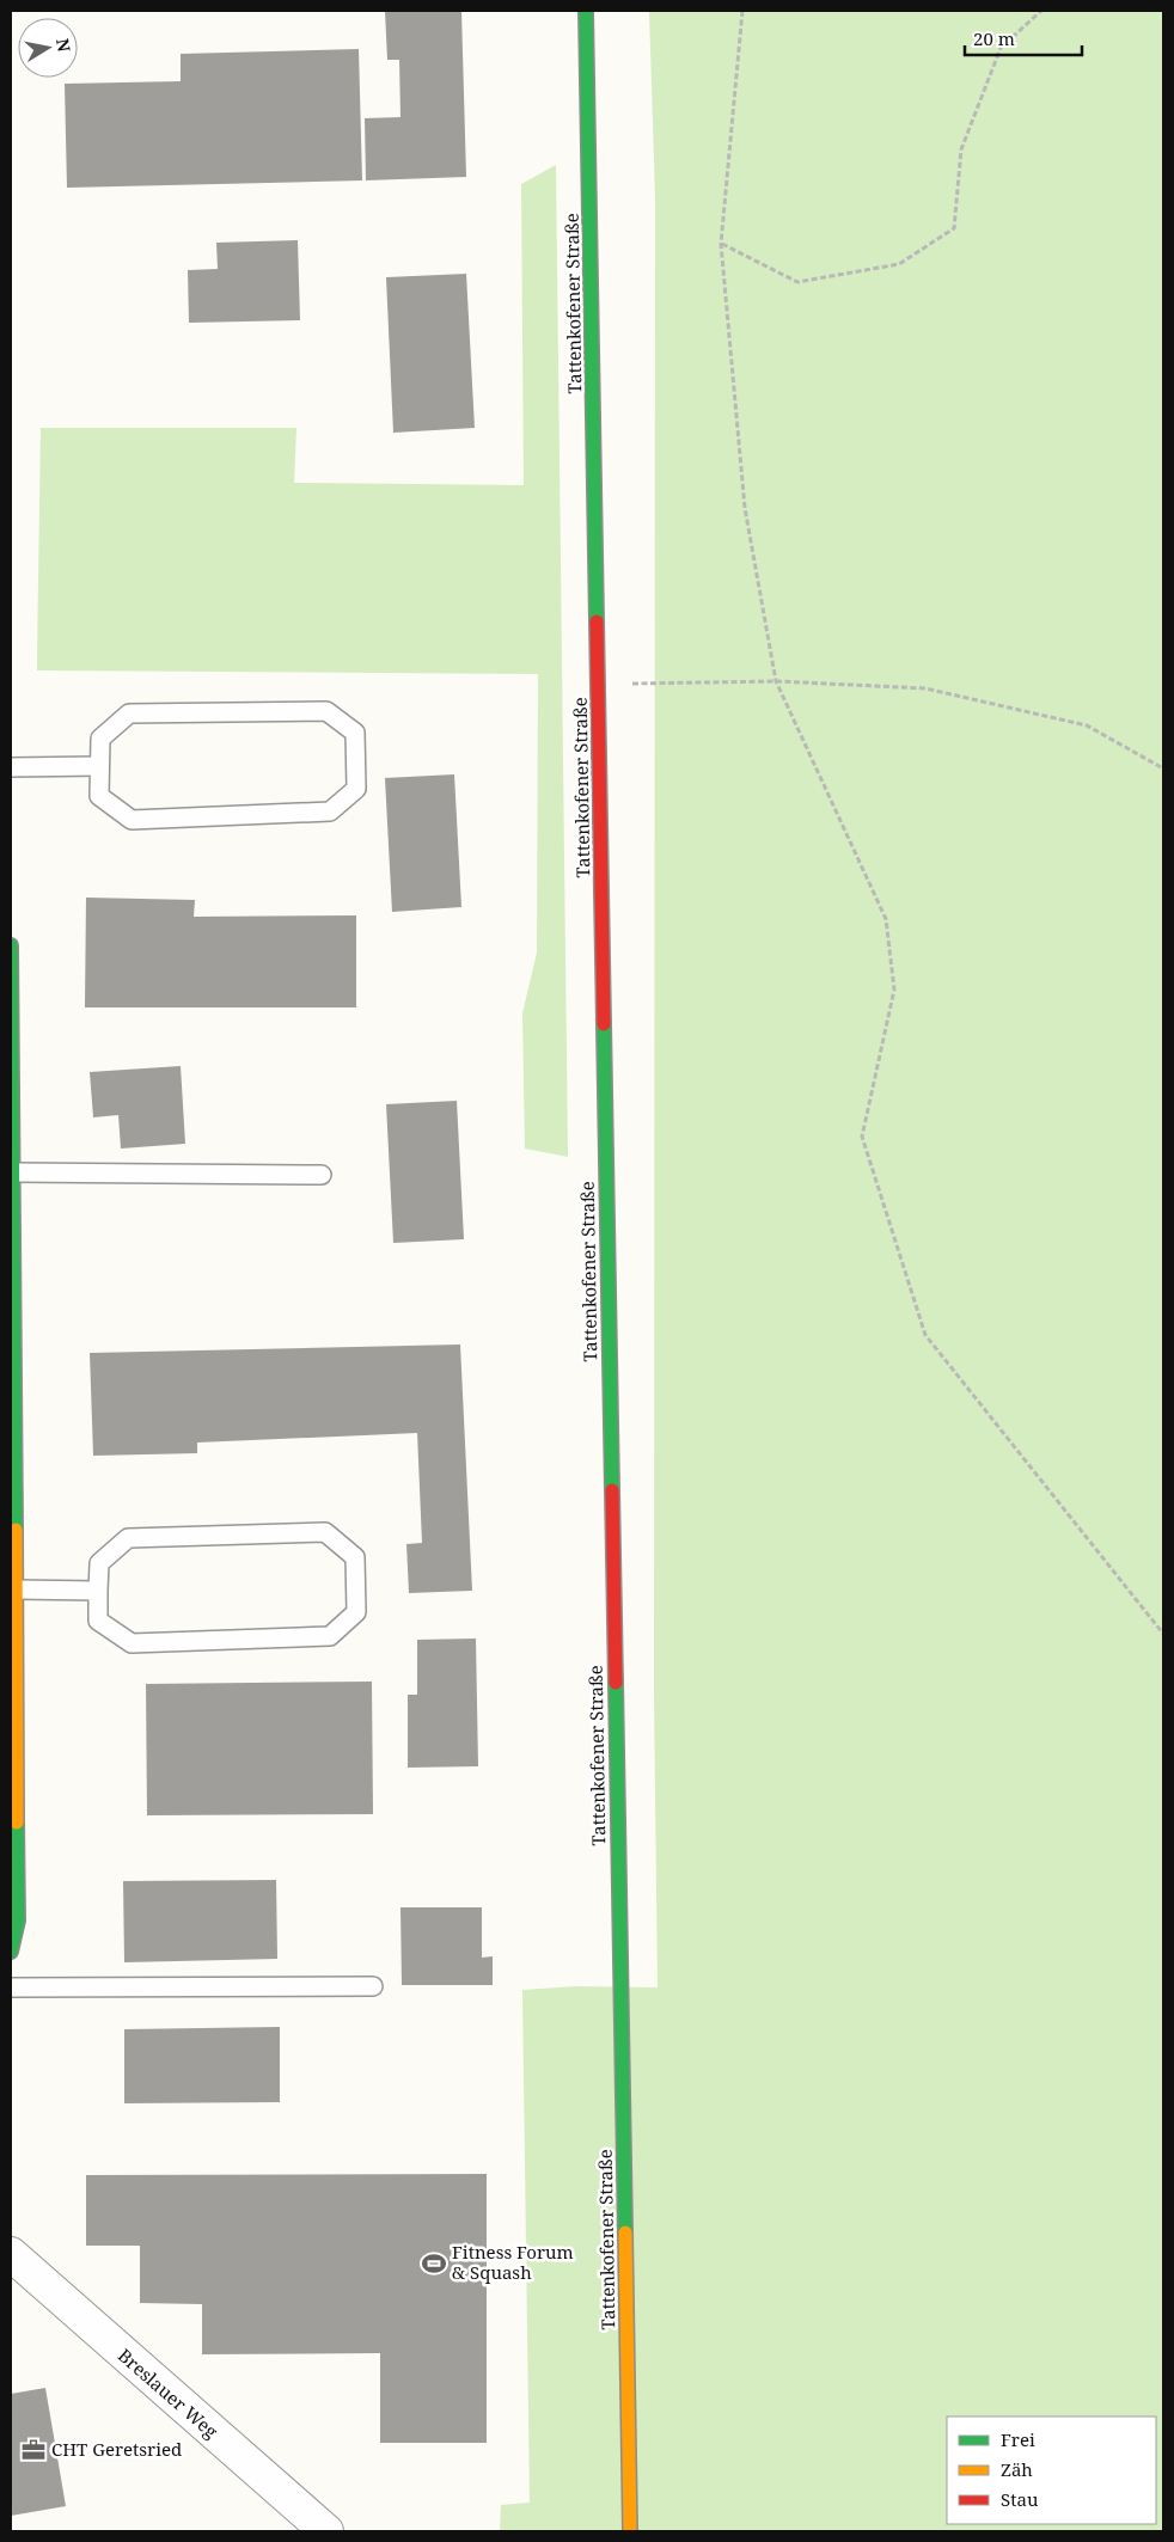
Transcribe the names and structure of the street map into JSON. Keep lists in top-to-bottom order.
{
  "streets": {
    "main road": ["Tattenkofener Straße"],
    "street": ["Breslauer Weg"]
  },
  "places": {
    "sports": ["Fitness Forum & Squash"],
    "office": ["CHT Geretsried"]
  },
  "legend": ["Frei", "Zäh", "Stau"],
  "scale_bar": "20 m",
  "north": "right"
}
